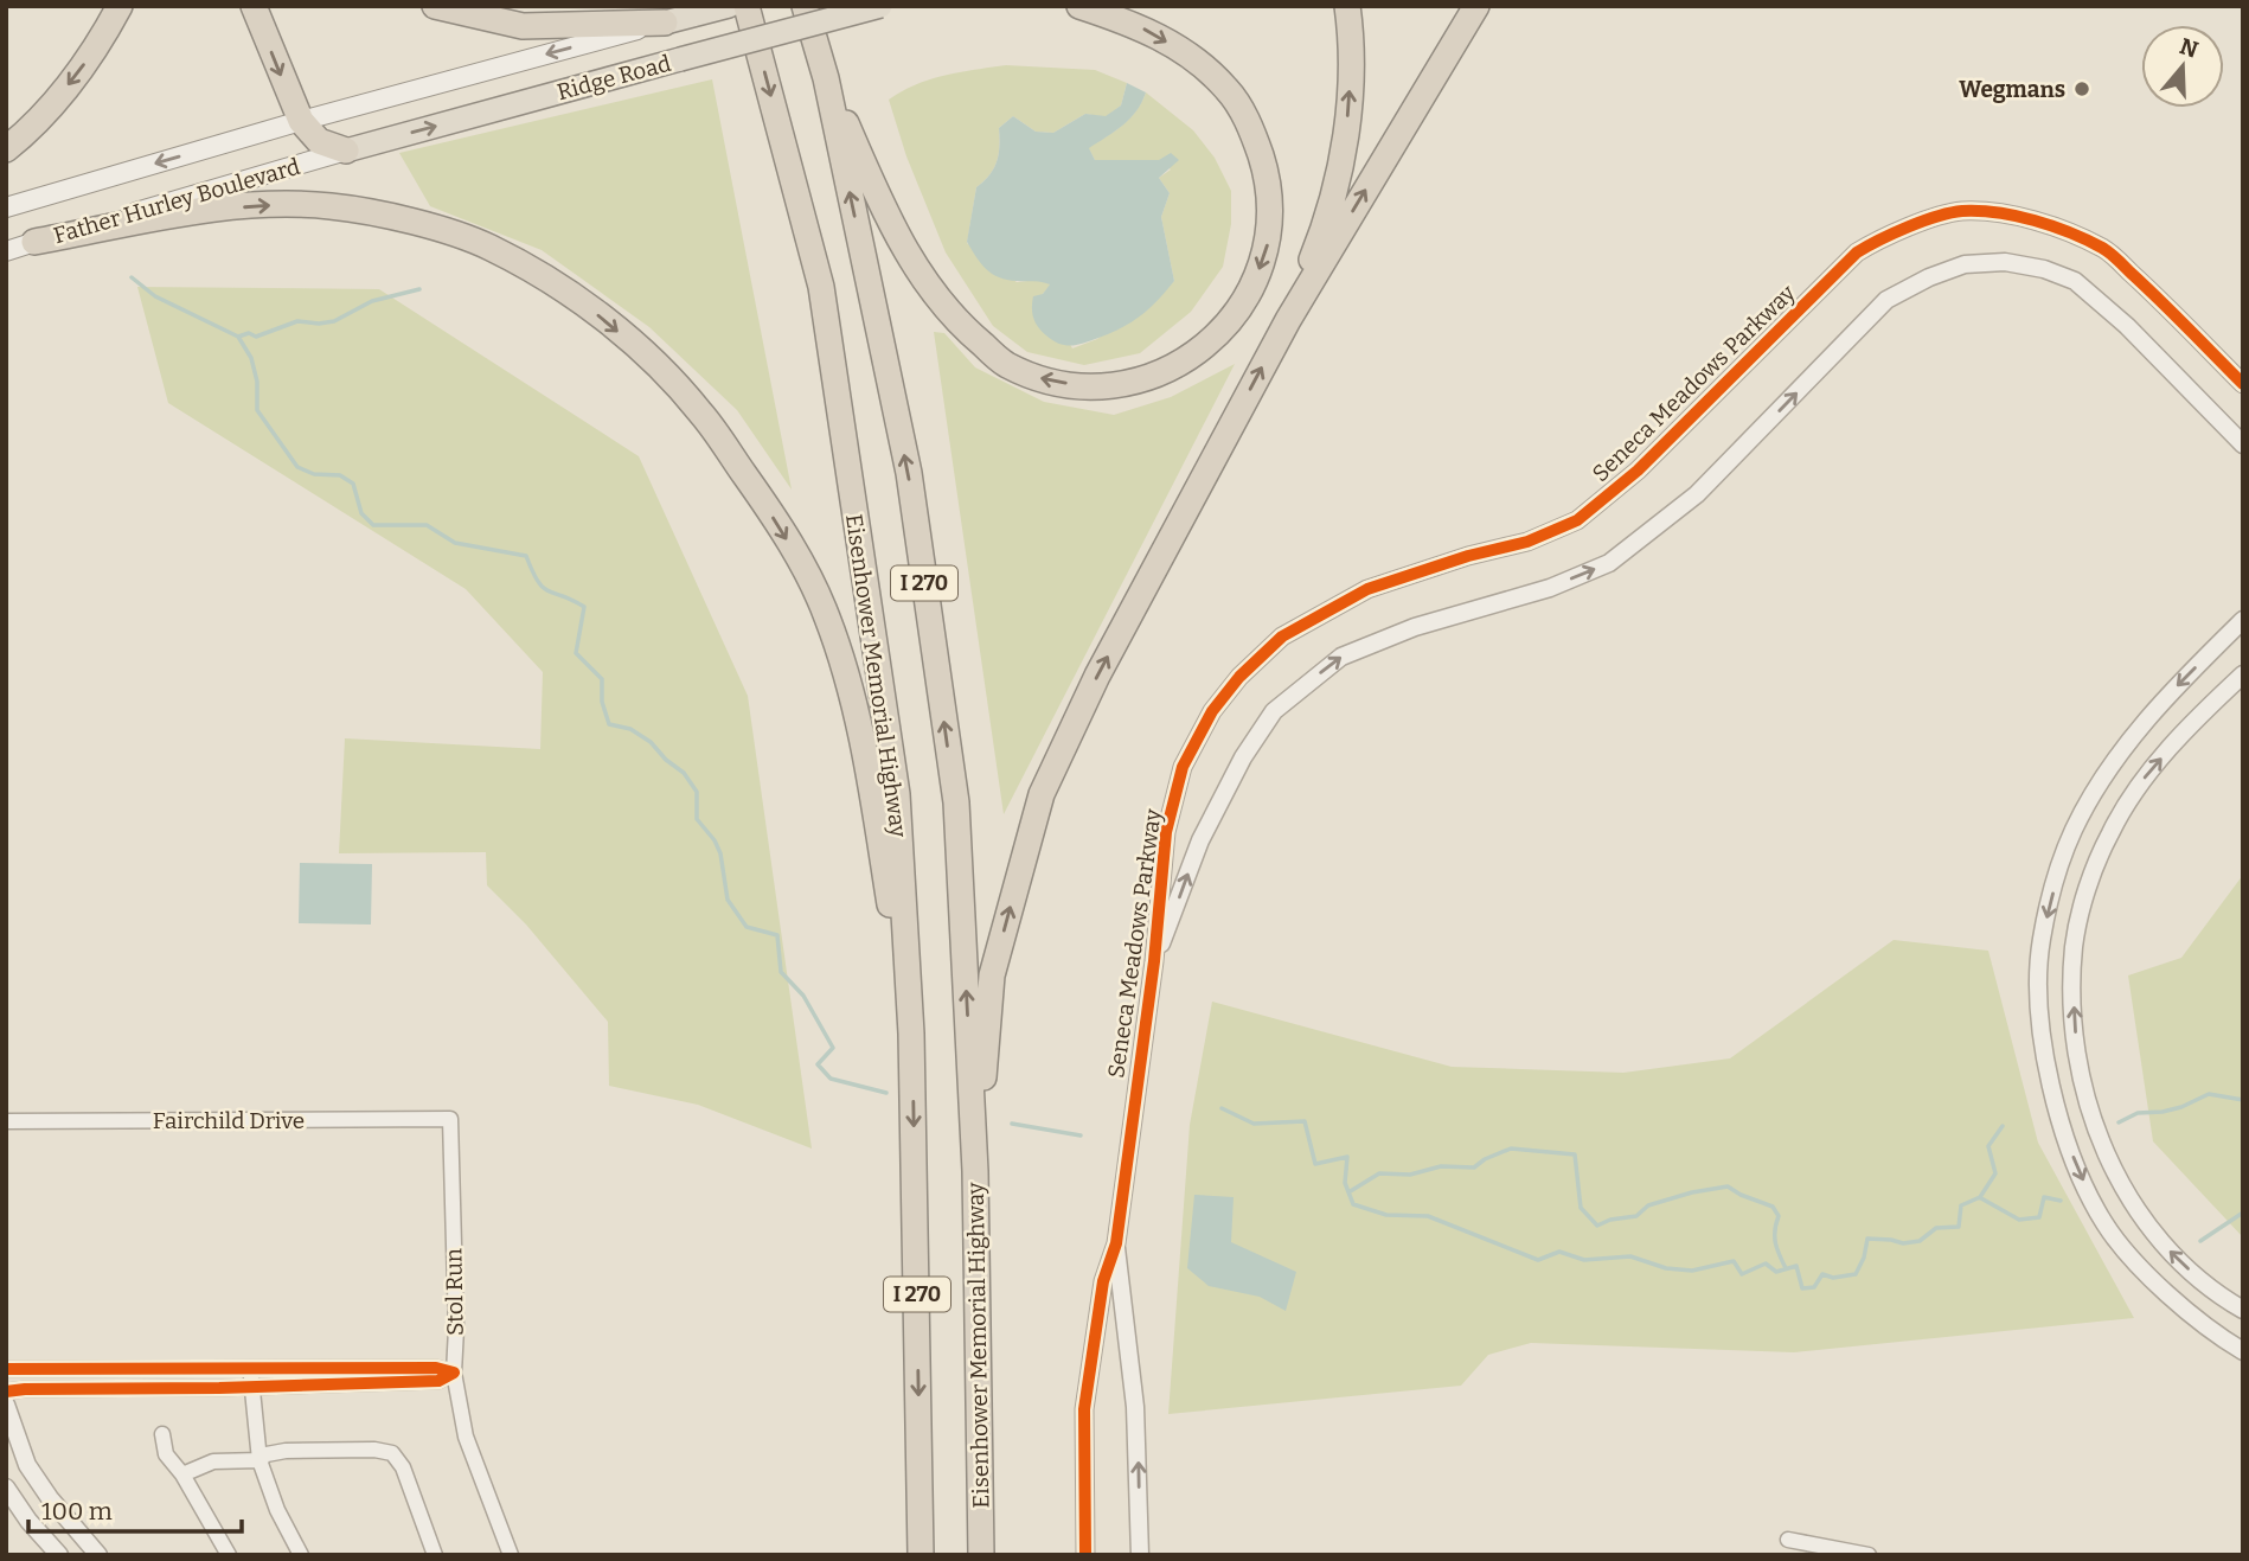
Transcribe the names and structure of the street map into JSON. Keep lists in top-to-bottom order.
{
  "streets": {
    "highway": ["Ridge Road", "I 270", "Eisenhower Memorial Highway"],
    "main road": ["Father Hurley Boulevard"],
    "street": ["Seneca Meadows Parkway", "Fairchild Drive", "Stol Run"]
  },
  "crossings": [
    ["Ridge Road", "Father Hurley Boulevard"],
    ["Fairchild Drive", "Stol Run"]
  ],
  "places": ["Wegmans"],
  "scale_bar": "100 m",
  "north": "top"
}
